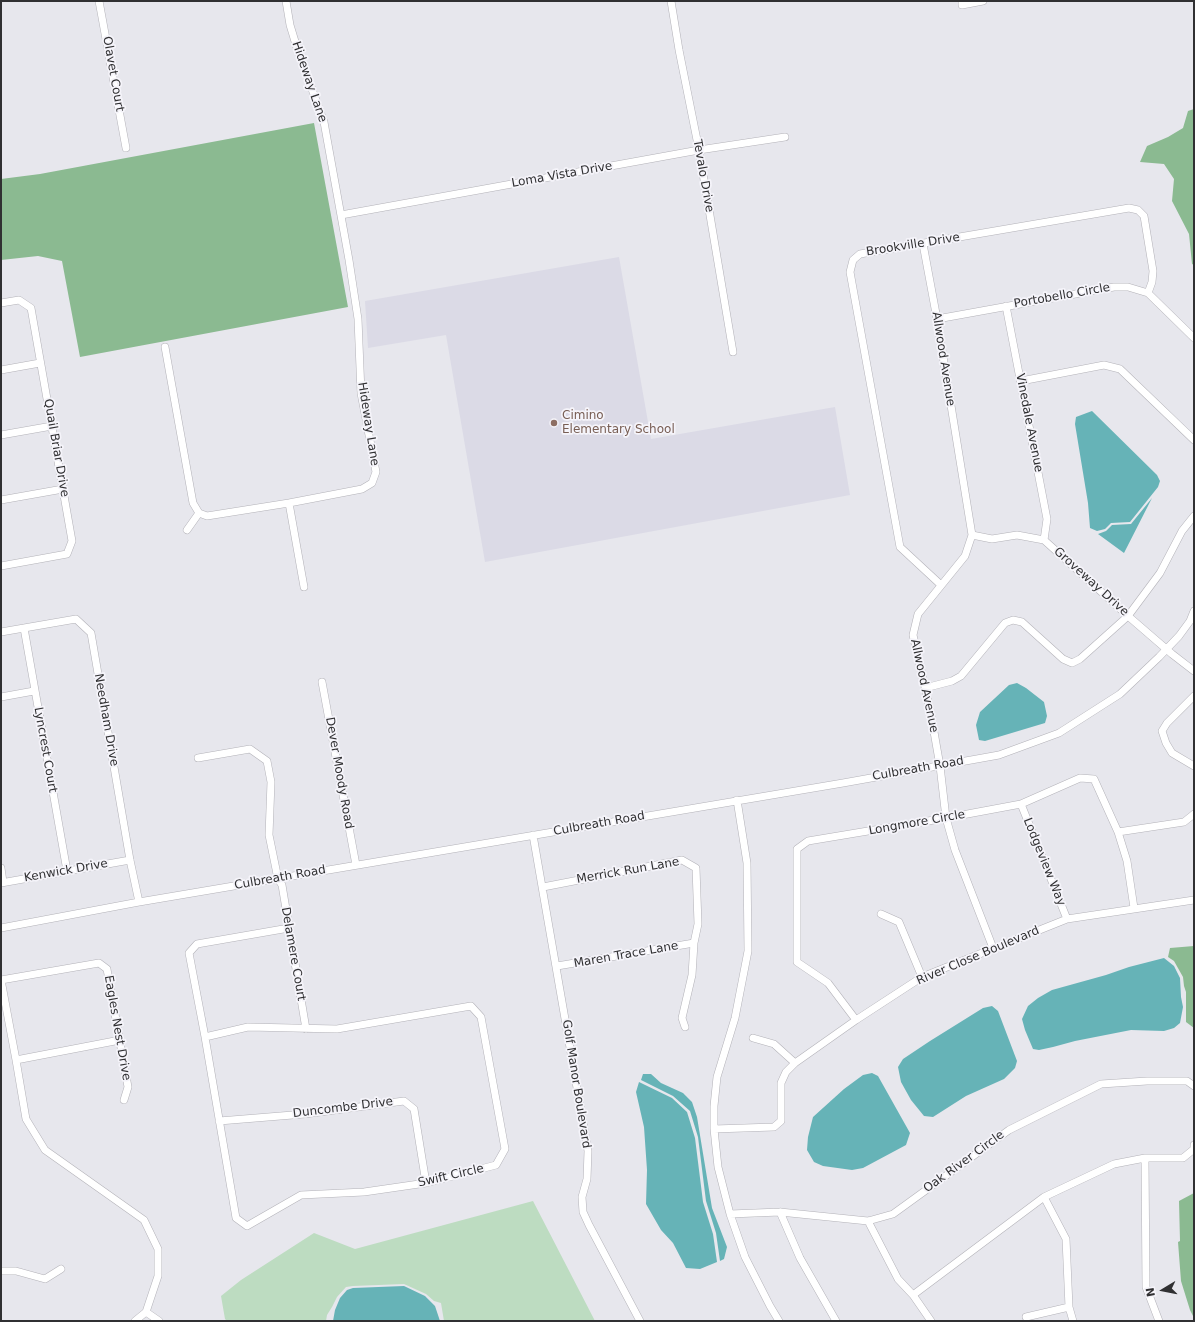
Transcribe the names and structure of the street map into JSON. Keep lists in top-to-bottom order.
{
  "streets": {
    "street": [
      "Olavet Court",
      "Hideway Lane",
      "Loma Vista Drive",
      "Tevalo Drive",
      "Brookville Drive",
      "Portobello Circle",
      "Allwood Avenue",
      "Vinedale Avenue",
      "Quail Briar Drive",
      "Groveway Drive",
      "Needham Drive",
      "Lyncrest Court",
      "Culbreath Road",
      "Dever Moody Road",
      "Longmore Circle",
      "Lodgeview Way",
      "Kenwick Drive",
      "Merrick Run Lane",
      "Delamere Court",
      "Maren Trace Lane",
      "River Close Boulevard",
      "Eagles Nest Drive",
      "Golf Manor Boulevard",
      "Duncombe Drive",
      "Oak River Circle",
      "Swift Circle"
    ]
  },
  "crossings": [
    ["Hideway Lane", "Loma Vista Drive"],
    ["Loma Vista Drive", "Tevalo Drive"],
    ["Brookville Drive", "Portobello Circle"],
    ["Brookville Drive", "Allwood Avenue"],
    ["Portobello Circle", "Allwood Avenue"],
    ["Portobello Circle", "Vinedale Avenue"],
    ["Allwood Avenue", "Groveway Drive"],
    ["Allwood Avenue", "Culbreath Road"],
    ["Allwood Avenue", "Longmore Circle"],
    ["Allwood Avenue", "River Close Boulevard"],
    ["Vinedale Avenue", "Groveway Drive"],
    ["Groveway Drive", "Culbreath Road"],
    ["Needham Drive", "Lyncrest Court"],
    ["Needham Drive", "Culbreath Road"],
    ["Needham Drive", "Kenwick Drive"],
    ["Lyncrest Court", "Kenwick Drive"],
    ["Culbreath Road", "Dever Moody Road"],
    ["Culbreath Road", "Delamere Court"],
    ["Culbreath Road", "Golf Manor Boulevard"],
    ["Longmore Circle", "Lodgeview Way"],
    ["Longmore Circle", "River Close Boulevard"],
    ["Lodgeview Way", "River Close Boulevard"],
    ["Merrick Run Lane", "Maren Trace Lane"],
    ["Merrick Run Lane", "Golf Manor Boulevard"],
    ["Delamere Court", "Swift Circle"],
    ["Maren Trace Lane", "Golf Manor Boulevard"],
    ["Duncombe Drive", "Swift Circle"]
  ],
  "places": ["Cimino Elementary School"],
  "north": "left"
}
